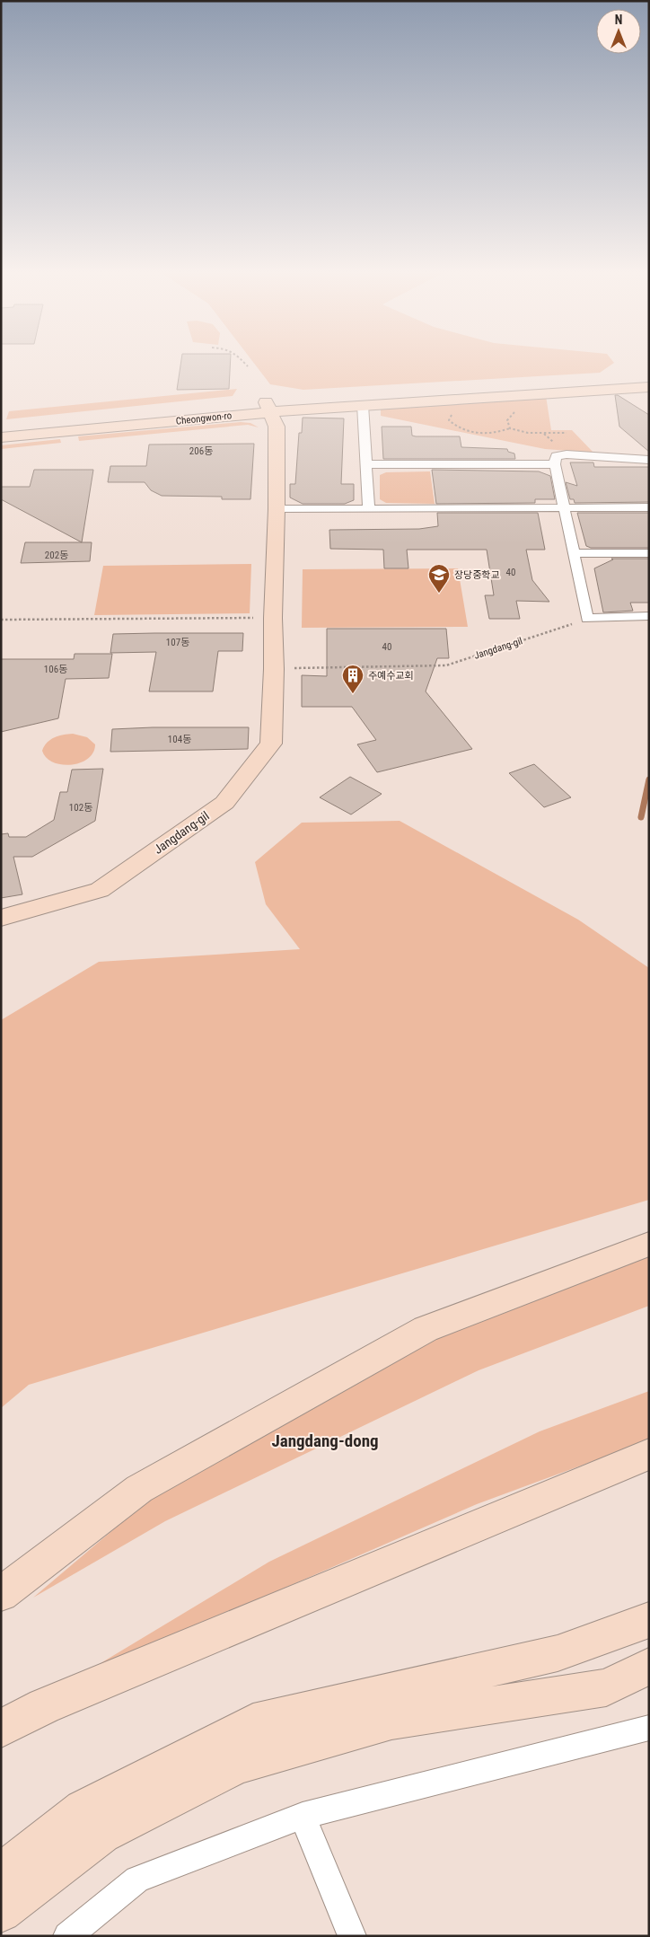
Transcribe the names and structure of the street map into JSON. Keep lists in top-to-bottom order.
{
  "streets": {
    "street": ["Cheongwon-ro", "Jangdang-gil"]
  },
  "crossings": [
    ["Cheongwon-ro", "Jangdang-gil"]
  ],
  "districts": ["Jangdang-dong"],
  "places": {
    "school or university": ["장당중학교"],
    "building": ["주예수교회"]
  },
  "house_numbers": [
    "206동",
    "202동",
    "40",
    "107동",
    "40",
    "106동",
    "104동",
    "102동"
  ],
  "north": "top"
}
